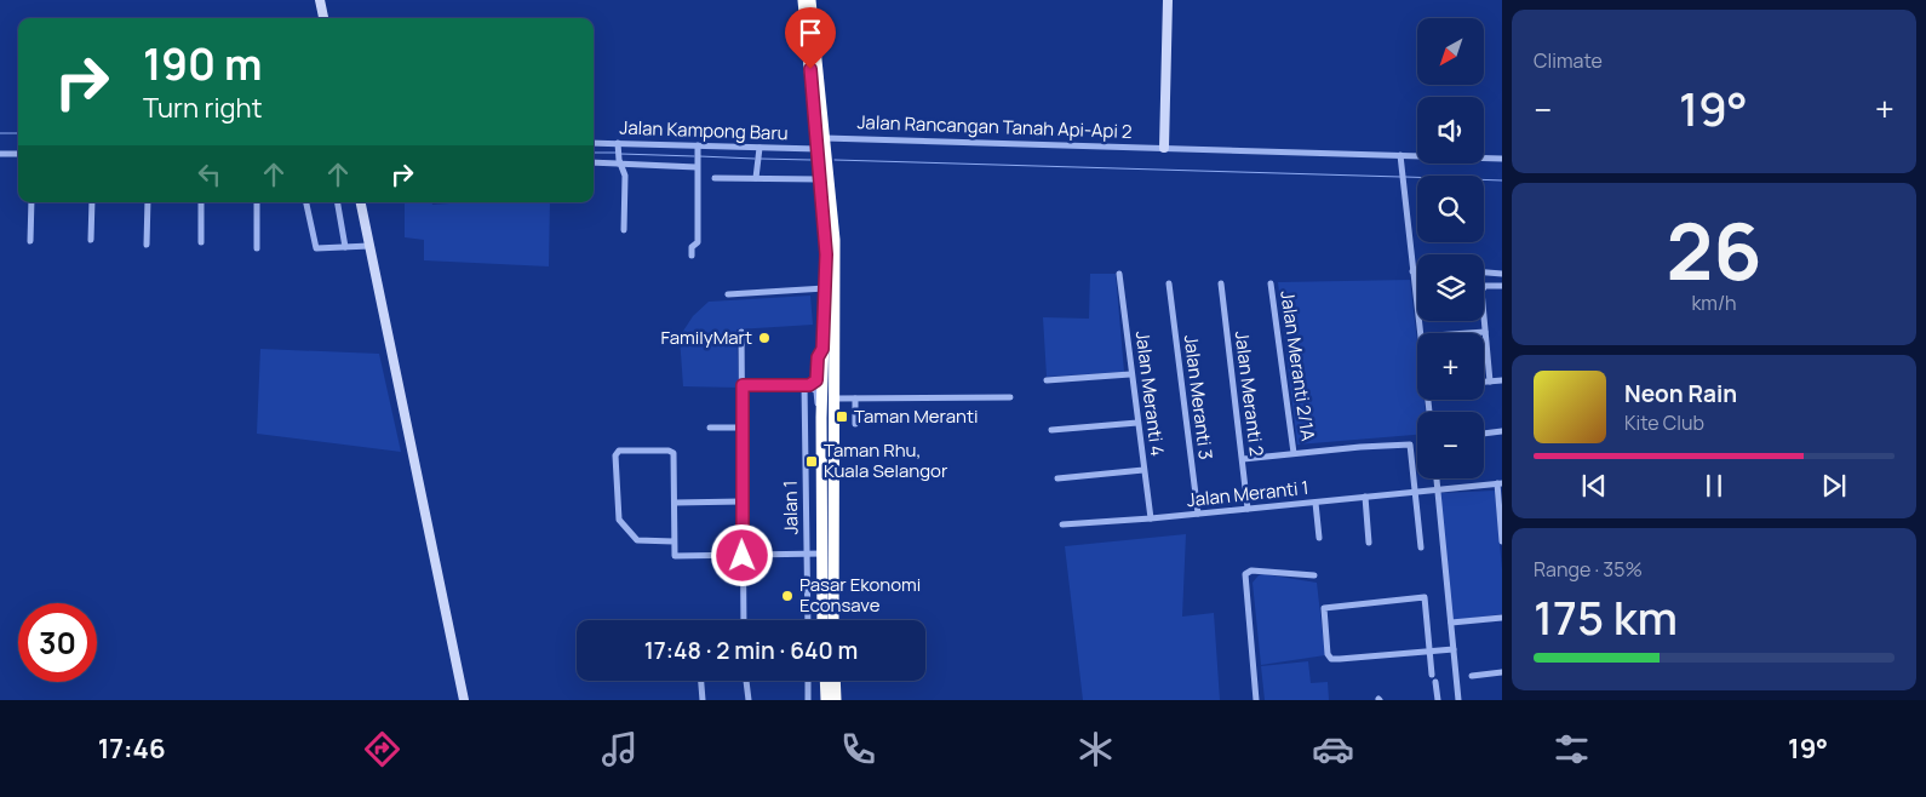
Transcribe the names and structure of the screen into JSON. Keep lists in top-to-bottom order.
{
  "streets": {
    "street": [
      "Jalan Rancangan Tanah Api-Api 2",
      "Jalan Kampong Baru",
      "Jalan Meranti 2/1A",
      "Jalan Meranti 4",
      "Jalan Meranti 2",
      "Jalan Meranti 3",
      "Jalan Meranti 1",
      "Jalan 1"
    ]
  },
  "crossings": [
    ["Jalan Meranti 4", "Jalan Meranti 1"],
    ["Jalan Meranti 2", "Jalan Meranti 1"],
    ["Jalan Meranti 3", "Jalan Meranti 1"]
  ],
  "places": {
    "other": ["FamilyMart", "Pasar Ekonomi Econsave"],
    "transit": ["Taman Meranti", "Taman Rhu, Kuala Selangor"]
  },
  "north": "bottom left",
  "page": {
    "tile": [
      "Climate",
      ["26", "km/h"],
      ["Range · 35%", "175 km"]
    ],
    "map_buttons": ["+", "−"],
    "turn": ["190 m", "Turn right"],
    "heat": ["−", "19°", "+"],
    "song": ["Neon Rain", "Kite Club"],
    "limit": "30",
    "trip": "17:48 · 2 min · 640 m",
    "tabs": ["17:46", "19°"]
  }
}
